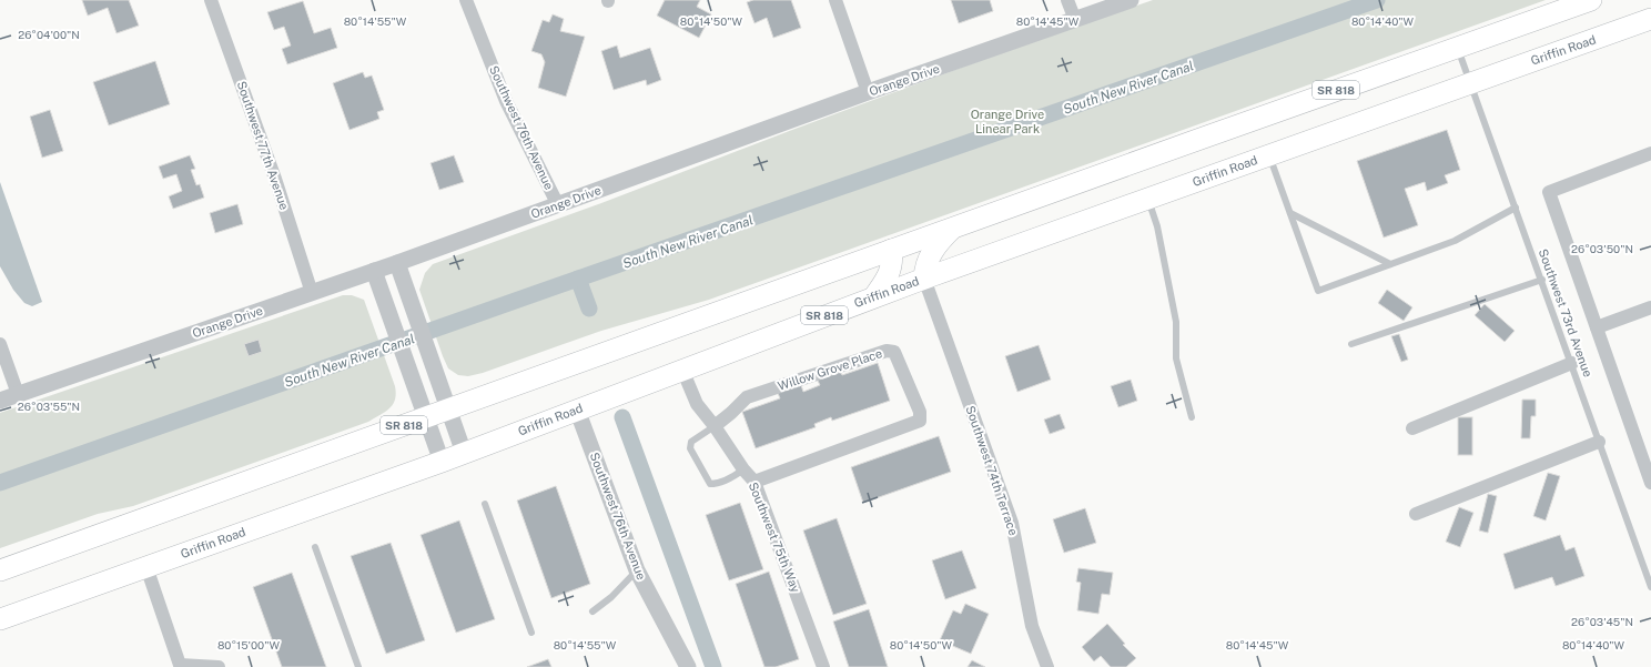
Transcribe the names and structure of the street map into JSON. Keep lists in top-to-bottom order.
{
  "streets": {
    "main road": ["Griffin Road", "SR 818"],
    "street": [
      "Orange Drive",
      "Southwest 76th Avenue",
      "Southwest 77th Avenue",
      "Willow Grove Place",
      "Southwest 74th Terrace",
      "Southwest 75th Way"
    ],
    "lane": ["Southwest 73rd Avenue"]
  },
  "crossings": [
    ["Griffin Road", "Southwest 76th Avenue"],
    ["Griffin Road", "Southwest 73rd Avenue"],
    ["Griffin Road", "Southwest 74th Terrace"],
    ["Griffin Road", "Southwest 75th Way"],
    ["Orange Drive", "Southwest 76th Avenue"],
    ["Orange Drive", "Southwest 77th Avenue"],
    ["SR 818", "Southwest 73rd Avenue"],
    ["Willow Grove Place", "Southwest 75th Way"]
  ],
  "water": ["South New River Canal"],
  "parks": ["Orange Drive Linear Park"],
  "coordinates": [
    "80°14'55\"W",
    "80°14'50\"W",
    "80°14'45\"W",
    "80°14'40\"W",
    "26°04'00\"N",
    "26°03'50\"N",
    "26°03'55\"N",
    "26°03'45\"N",
    "80°15'00\"W"
  ]
}
